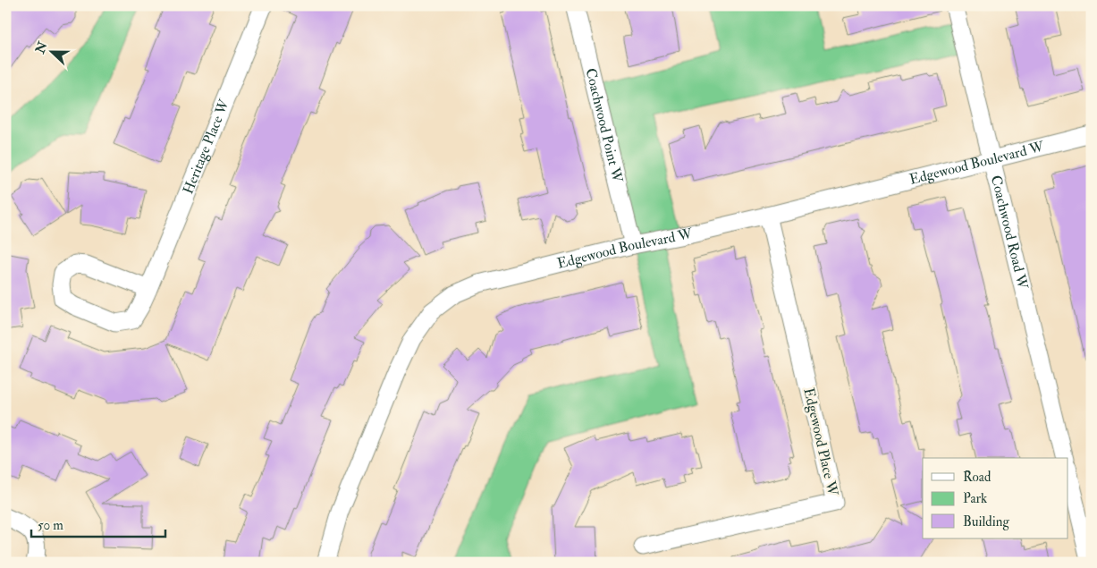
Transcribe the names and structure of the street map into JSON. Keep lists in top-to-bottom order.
{
  "streets": {
    "street": [
      "Coachwood Point W",
      "Heritage Place W",
      "Edgewood Boulevard W",
      "Coachwood Road W",
      "Edgewood Place W"
    ]
  },
  "crossings": [
    ["Coachwood Point W", "Edgewood Boulevard W"],
    ["Edgewood Boulevard W", "Coachwood Road W"],
    ["Edgewood Boulevard W", "Edgewood Place W"]
  ],
  "legend": ["Road", "Park", "Building"],
  "scale_bar": "50 m",
  "north": "left"
}
